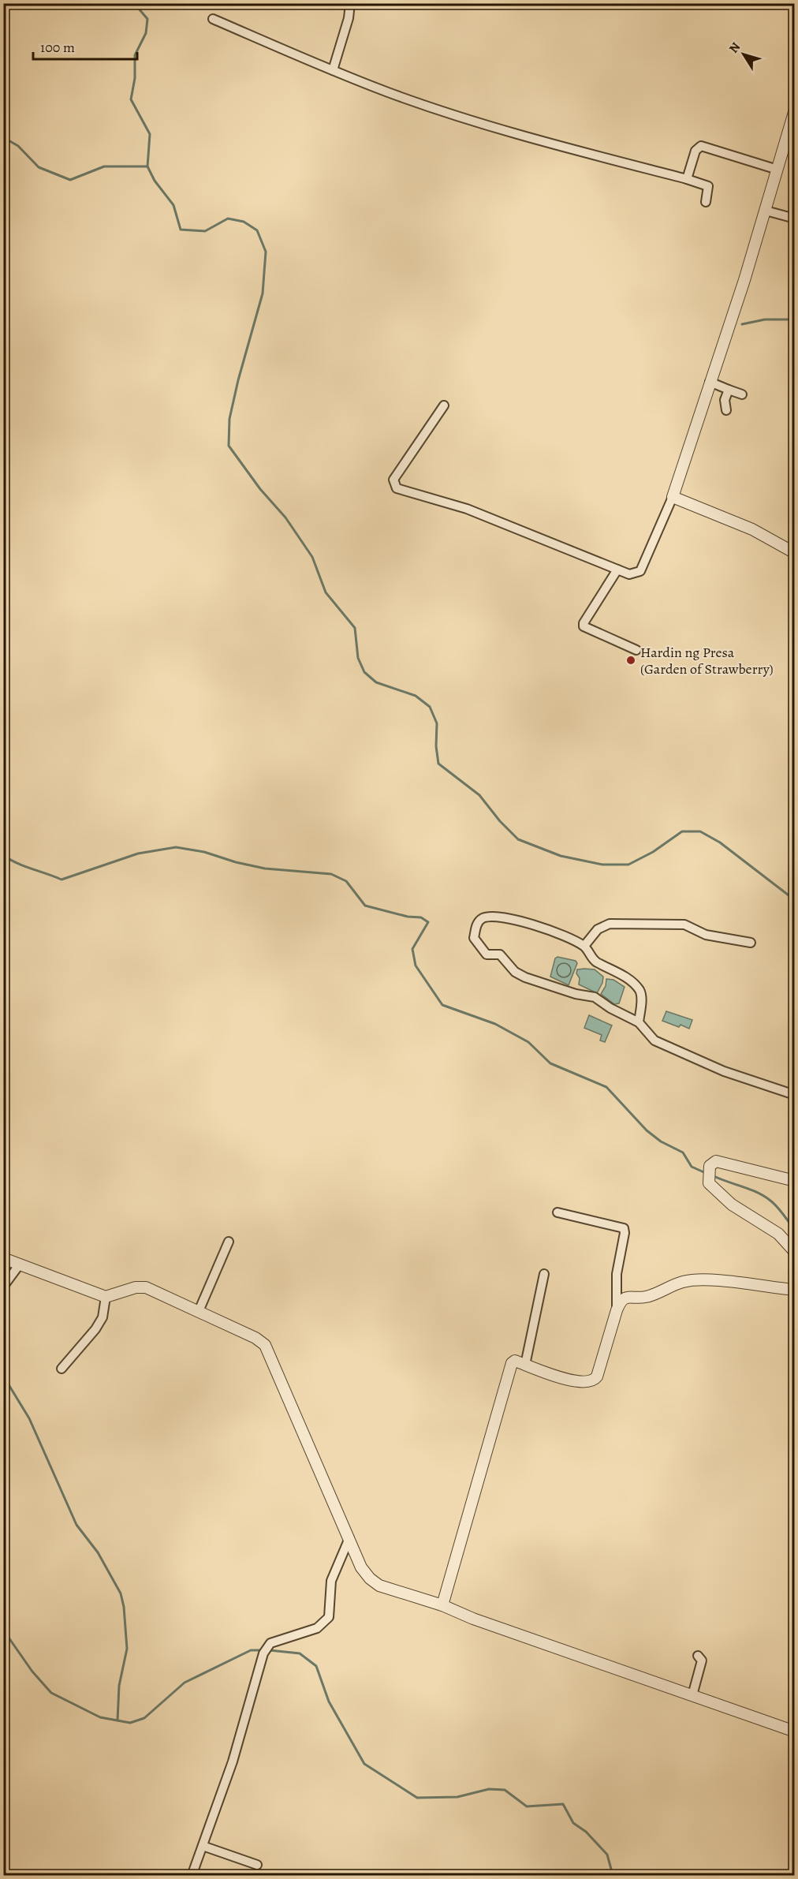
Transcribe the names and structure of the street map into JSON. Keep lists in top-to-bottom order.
{
  "places": ["Hardin ng Presa (Garden of Strawberry)"],
  "scale_bar": "100 m",
  "north": "top left"
}
